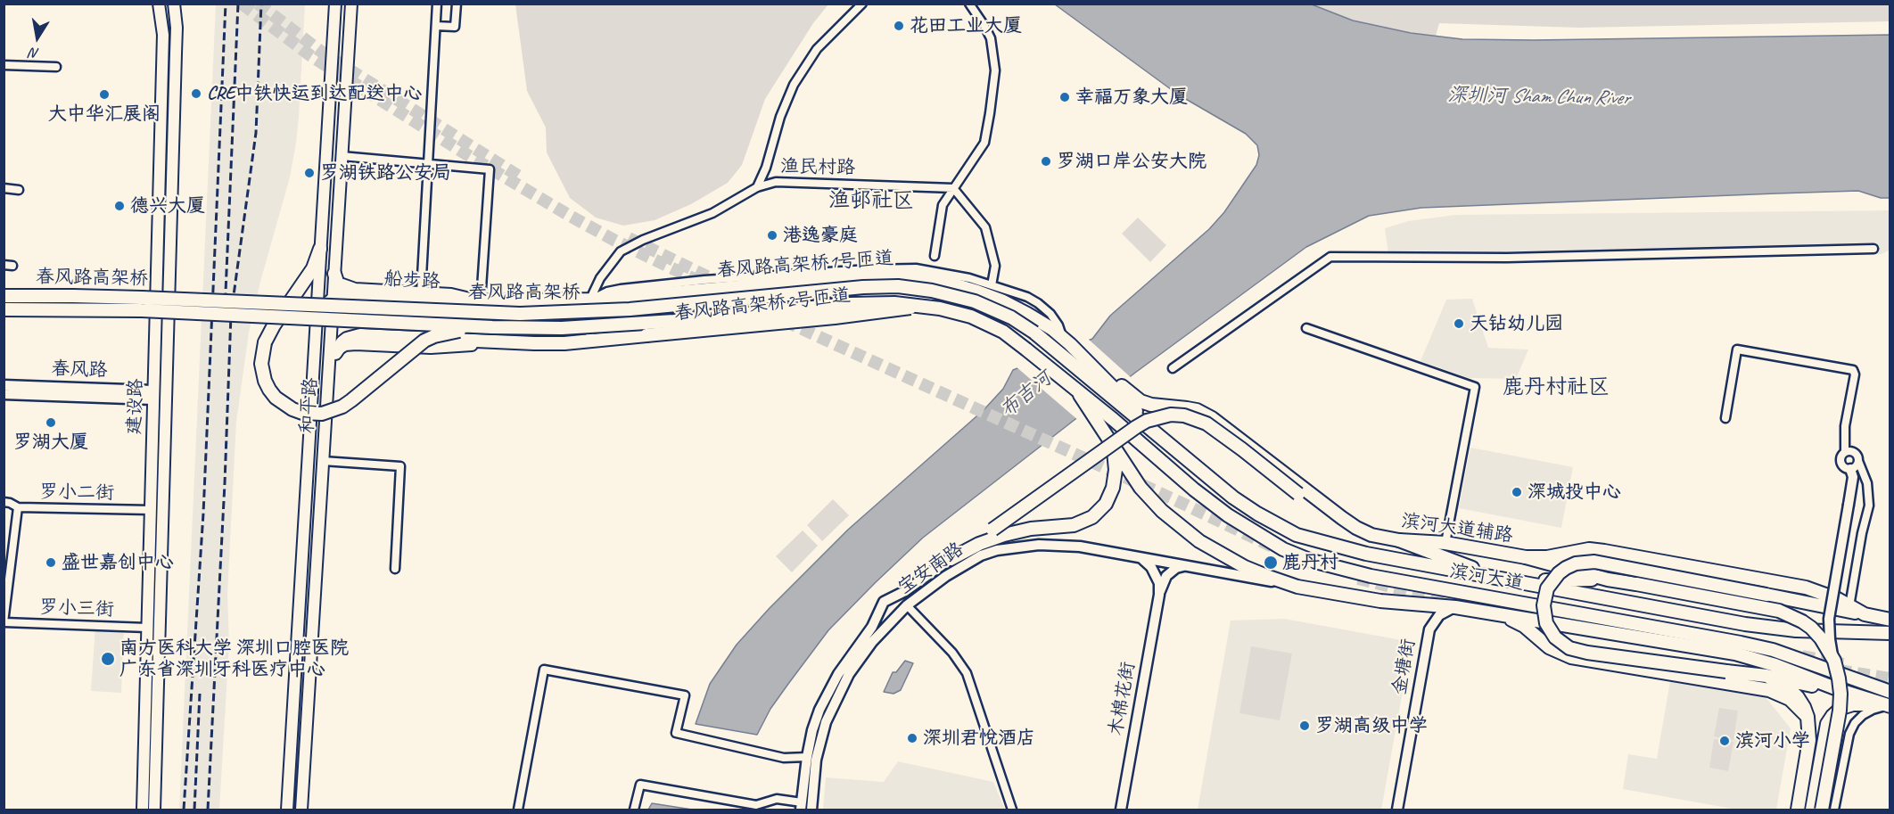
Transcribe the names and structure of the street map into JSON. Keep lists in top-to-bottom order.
{
  "streets": {
    "main road": [
      "春风路高架桥1号匝道",
      "春风路高架桥",
      "船步路",
      "春风路高架桥2号匝道",
      "和平路",
      "建设路",
      "滨河大道辅路",
      "滨河大道"
    ],
    "street": [
      "渔民村路",
      "春风路",
      "罗小二街",
      "宝安南路",
      "罗小三街",
      "金塘街",
      "木棉花街"
    ]
  },
  "crossings": [
    ["渔民村路", "春风路高架桥1号匝道"],
    ["渔民村路", "船步路"],
    ["渔民村路", "春风路高架桥2号匝道"],
    ["春风路高架桥1号匝道", "船步路"],
    ["春风路高架桥1号匝道", "滨河大道辅路"],
    ["春风路高架桥", "春风路高架桥2号匝道"],
    ["春风路高架桥", "滨河大道辅路"],
    ["春风路高架桥", "滨河大道"],
    ["船步路", "和平路"],
    ["春风路", "建设路"],
    ["建设路", "罗小二街"],
    ["建设路", "罗小三街"],
    ["滨河大道辅路", "滨河大道"],
    ["宝安南路", "木棉花街"]
  ],
  "districts": ["渔邨社区", "鹿丹村社区"],
  "water": ["深圳河 Sham Chun River", "布吉河"],
  "places": [
    "花田工业大厦",
    "CRE中铁快运到达配送中心",
    "大中华汇展阁",
    "幸福万象大厦",
    "罗湖口岸公安大院",
    "罗湖铁路公安局",
    "德兴大厦",
    "港逸豪庭",
    "天钻幼儿园",
    "罗湖大厦",
    "深城投中心",
    "盛世嘉创中心",
    "鹿丹村",
    "南方医科大学 深圳口腔医院 广东省深圳牙科医疗中心",
    "罗湖高级中学",
    "深圳君悦酒店",
    "滨河小学"
  ],
  "north": "bottom"
}
